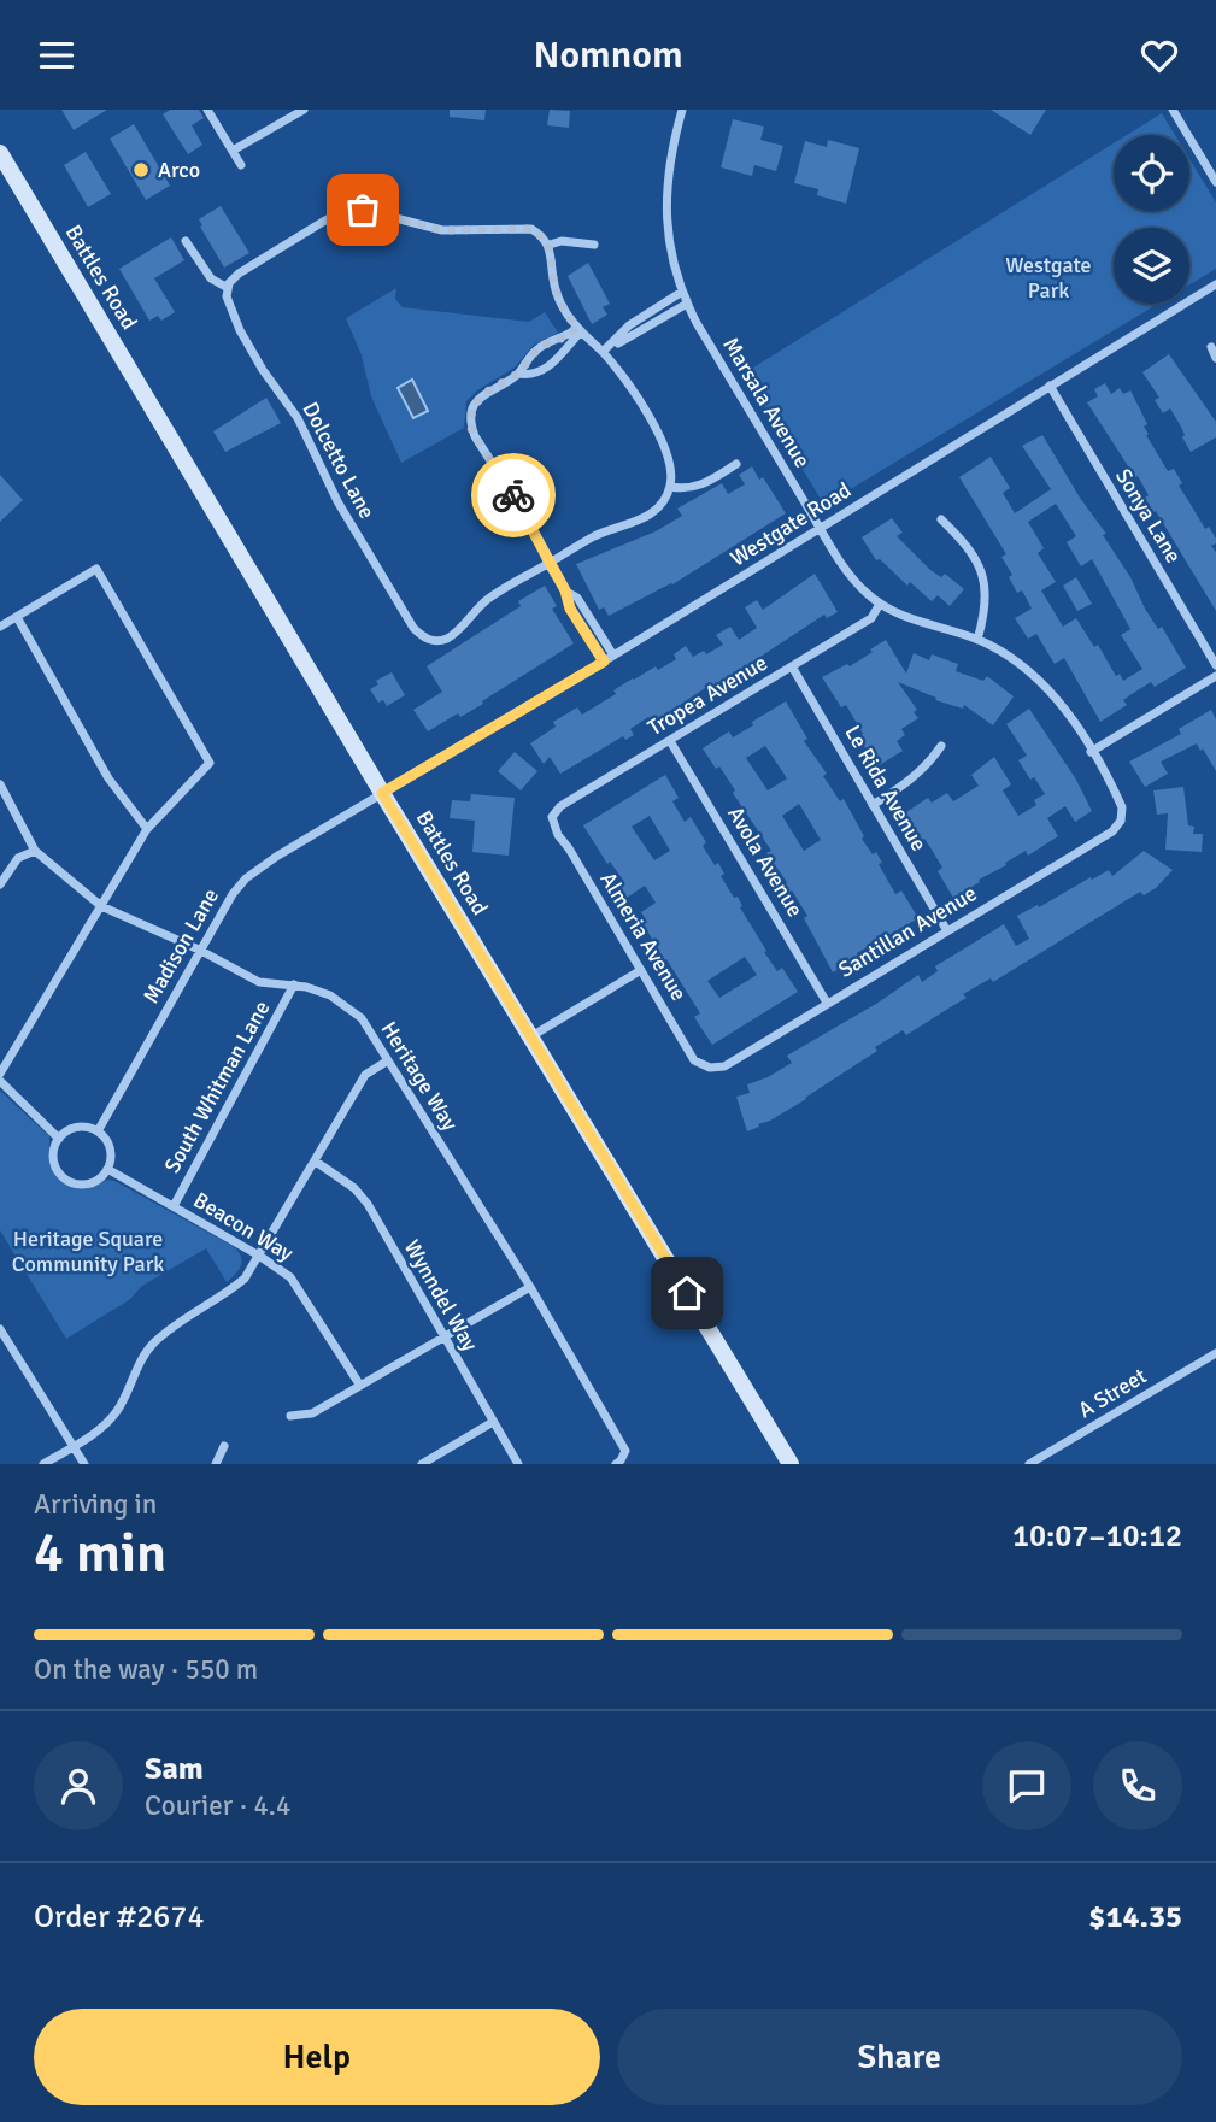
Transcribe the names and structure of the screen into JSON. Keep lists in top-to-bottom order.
{
  "streets": {
    "street": [
      "Battles Road",
      "Marsala Avenue",
      "Dolcetto Lane",
      "Sonya Lane",
      "Westgate Road",
      "Tropea Avenue",
      "Le Rida Avenue",
      "Avola Avenue",
      "Santillan Avenue",
      "Almeria Avenue",
      "Madison Lane",
      "Heritage Way",
      "South Whitman Lane",
      "Beacon Way",
      "Wynndel Way",
      "A Street"
    ]
  },
  "crossings": [
    ["Battles Road", "Westgate Road"],
    ["Battles Road", "Madison Lane"],
    ["Marsala Avenue", "Westgate Road"],
    ["Marsala Avenue", "Tropea Avenue"],
    ["Marsala Avenue", "Santillan Avenue"],
    ["Sonya Lane", "Westgate Road"],
    ["Westgate Road", "Madison Lane"],
    ["Tropea Avenue", "Le Rida Avenue"],
    ["Tropea Avenue", "Avola Avenue"],
    ["Tropea Avenue", "Almeria Avenue"],
    ["Le Rida Avenue", "Santillan Avenue"],
    ["Avola Avenue", "Santillan Avenue"],
    ["Santillan Avenue", "Almeria Avenue"],
    ["Madison Lane", "Heritage Way"],
    ["Madison Lane", "Beacon Way"],
    ["Heritage Way", "South Whitman Lane"],
    ["South Whitman Lane", "Beacon Way"]
  ],
  "parks": ["Westgate Park", "Heritage Square Community Park"],
  "places": ["Arco"],
  "page": {
    "header": "Nomnom",
    "heading": ["4 min", "Arriving in", "10:07–10:12"],
    "panel": [
      "Sam",
      "Courier · 4.4",
      "Order #2674",
      "$14.35"
    ],
    "bar": "On the way · 550 m",
    "buttons": ["Help", "Share"]
  }
}
